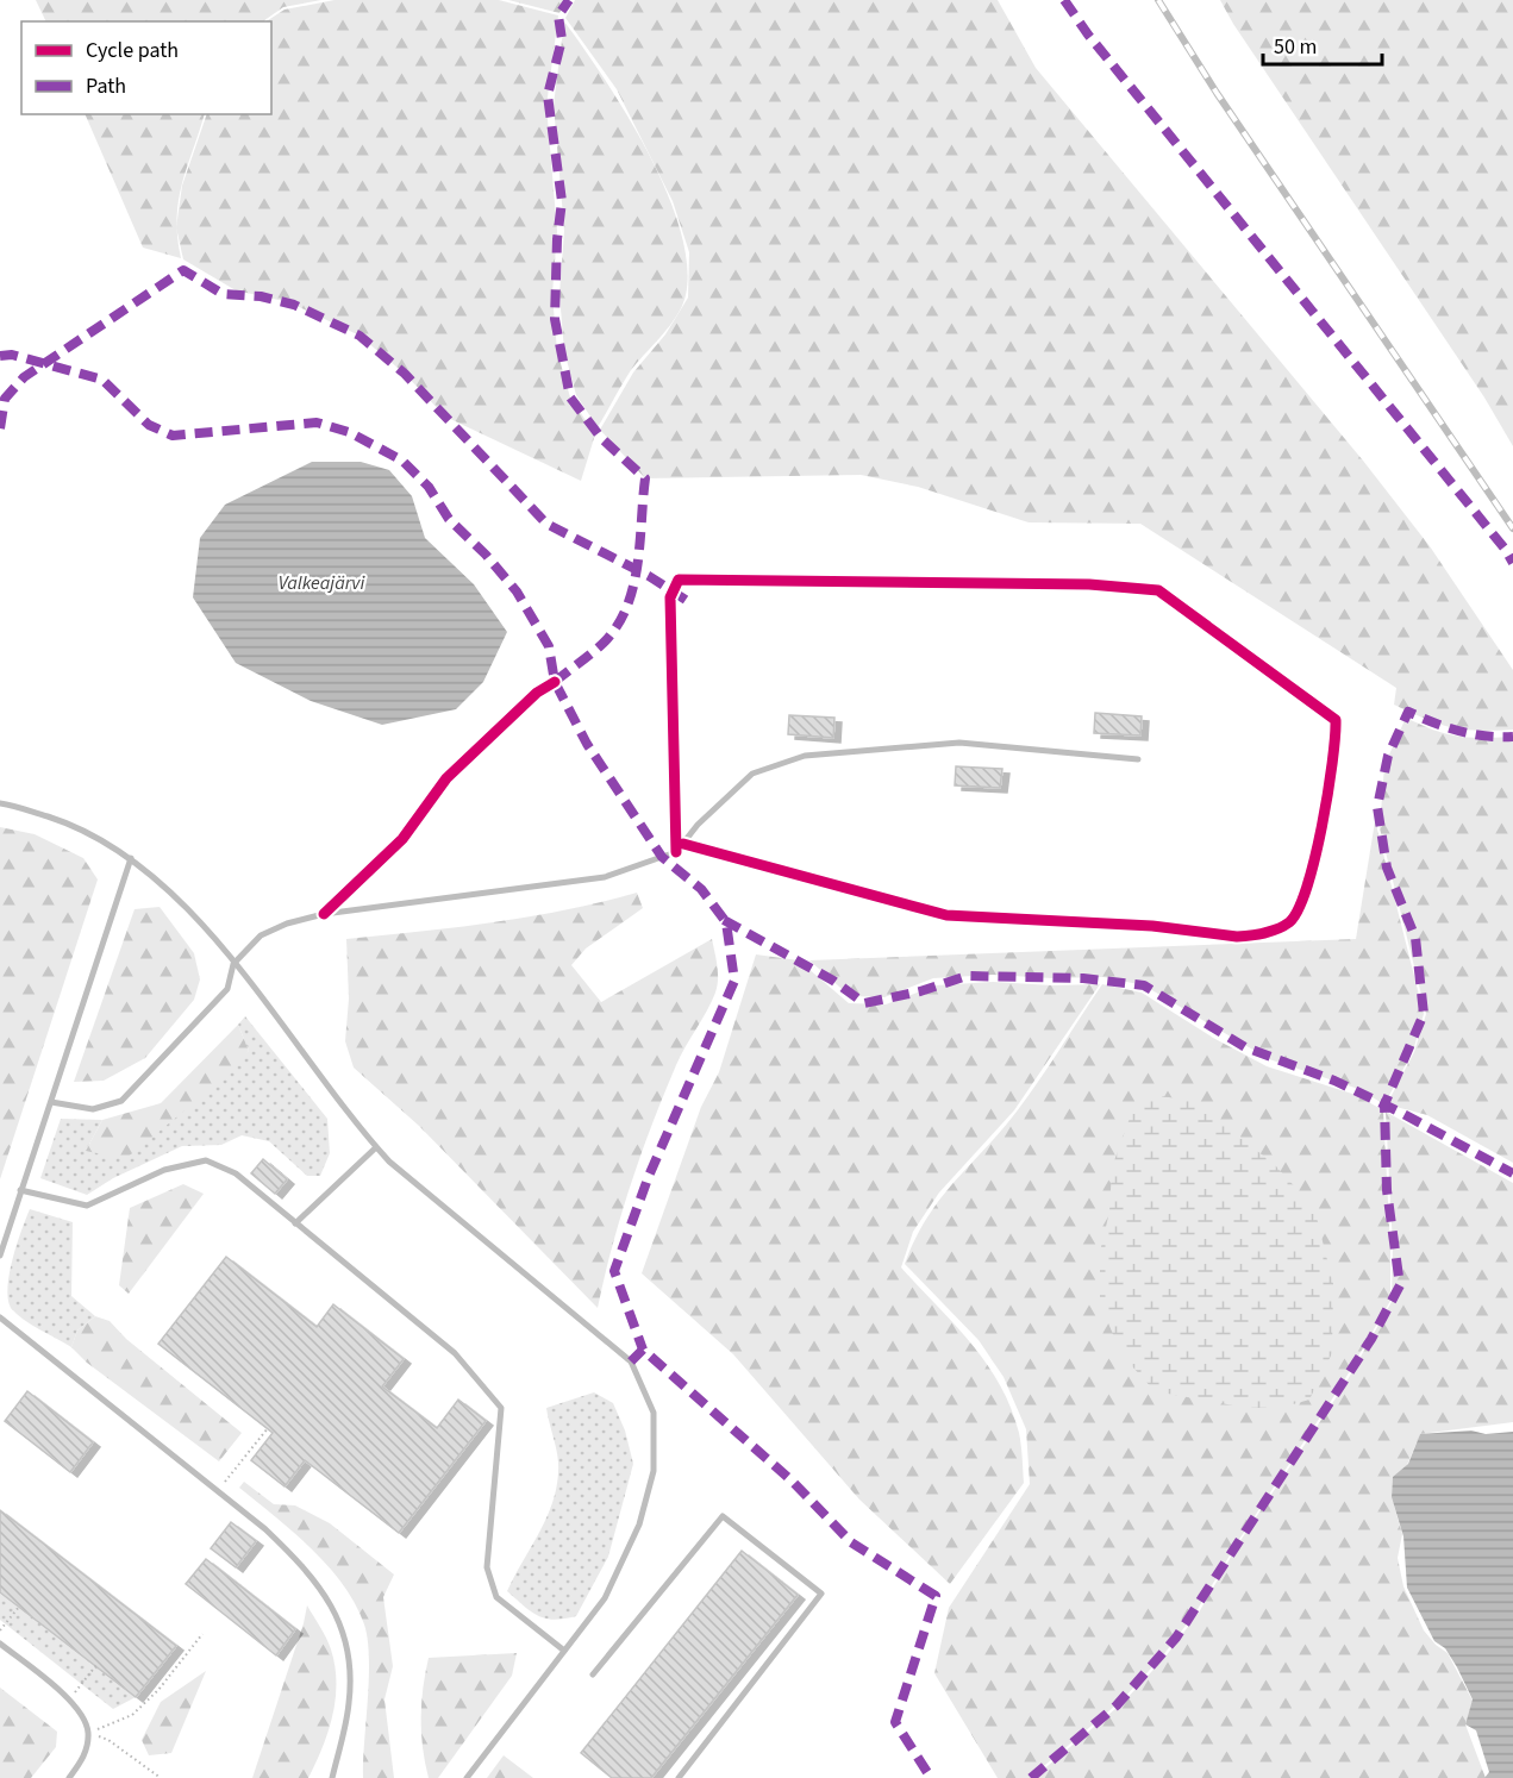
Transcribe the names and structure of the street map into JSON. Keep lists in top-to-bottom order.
{
  "water": ["Valkeajärvi"],
  "legend": ["Cycle path", "Path"],
  "scale_bar": "50 m"
}
